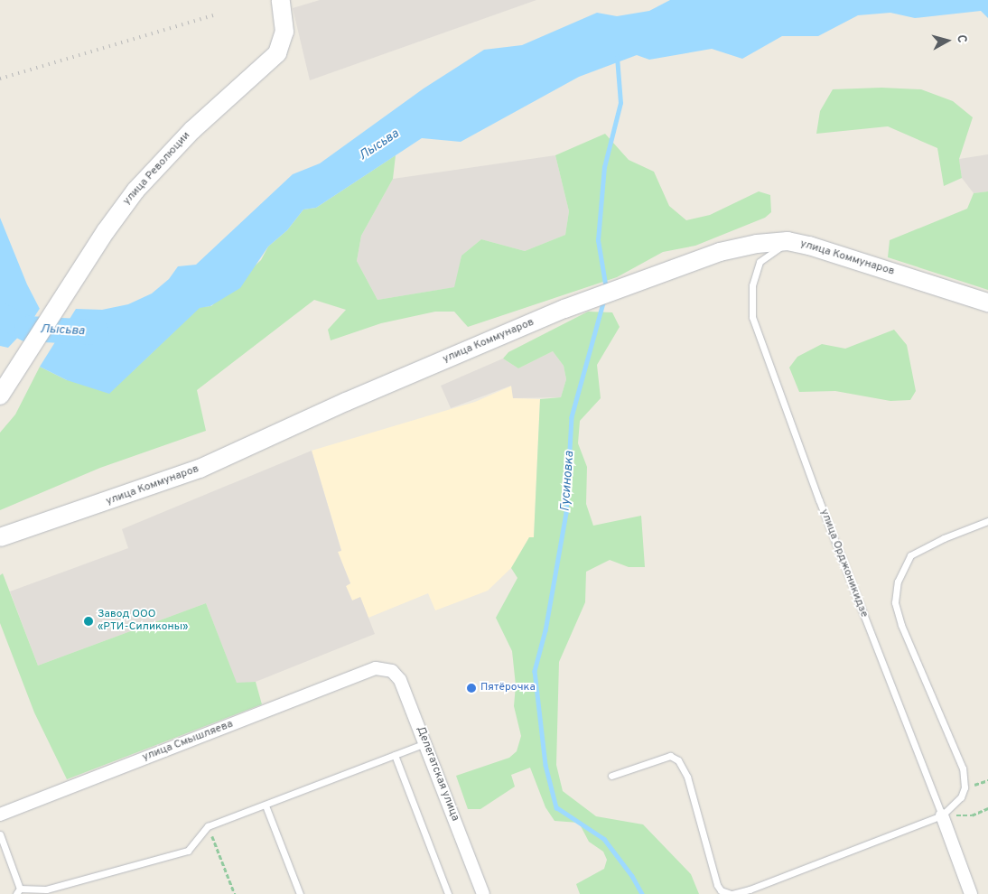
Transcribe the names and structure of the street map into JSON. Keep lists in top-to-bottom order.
{
  "streets": {
    "main road": ["улица Революции", "улица Коммунаров"],
    "street": ["улица Орджоникидзе", "улица Смышляева", "Делегатская улица"]
  },
  "crossings": [
    ["улица Коммунаров", "улица Орджоникидзе"],
    ["улица Смышляева", "Делегатская улица"]
  ],
  "water": ["Лысьва", "Гусиновка"],
  "places": ["Завод ООО «РТИ-Силиконы»", "Пятёрочка"],
  "north": "right"
}
